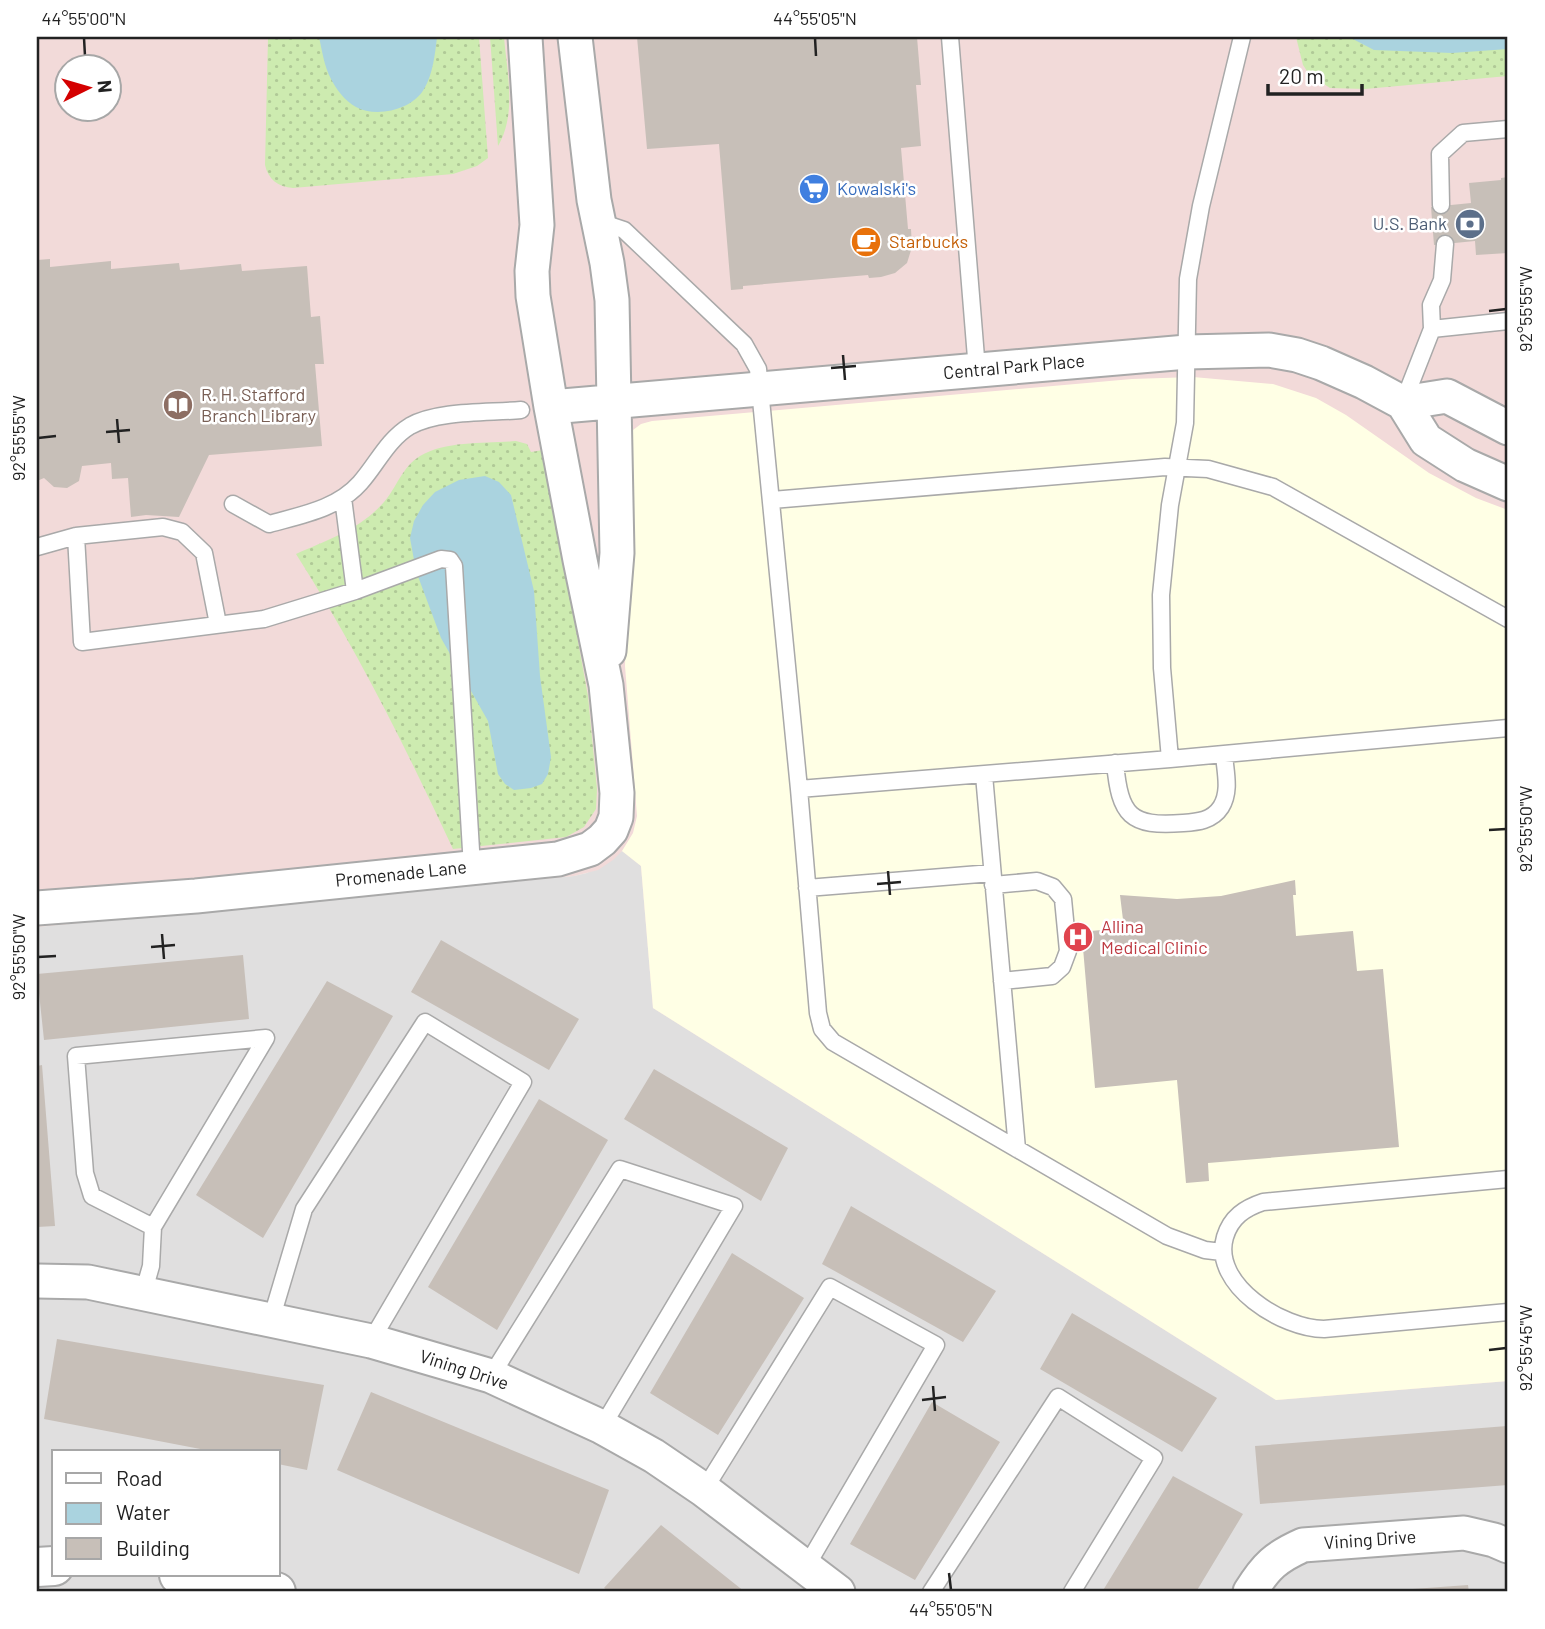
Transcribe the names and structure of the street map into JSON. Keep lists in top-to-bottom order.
{
  "streets": {
    "street": ["Central Park Place", "Promenade Lane", "Vining Drive"]
  },
  "crossings": [
    ["Central Park Place", "Promenade Lane"]
  ],
  "places": {
    "supermarket": ["Kowalski's"],
    "bank": ["U.S. Bank"],
    "cafe": ["Starbucks"],
    "library": ["R. H. Stafford Branch Library"],
    "hospital": ["Allina Medical Clinic"]
  },
  "legend": ["Road", "Water", "Building"],
  "scale_bar": "20 m",
  "north": "right",
  "coordinates": [
    "44°55'00\"N",
    "44°55'05\"N",
    "92°55'55\"W",
    "92°55'50\"W",
    "92°55'45\"W"
  ]
}
